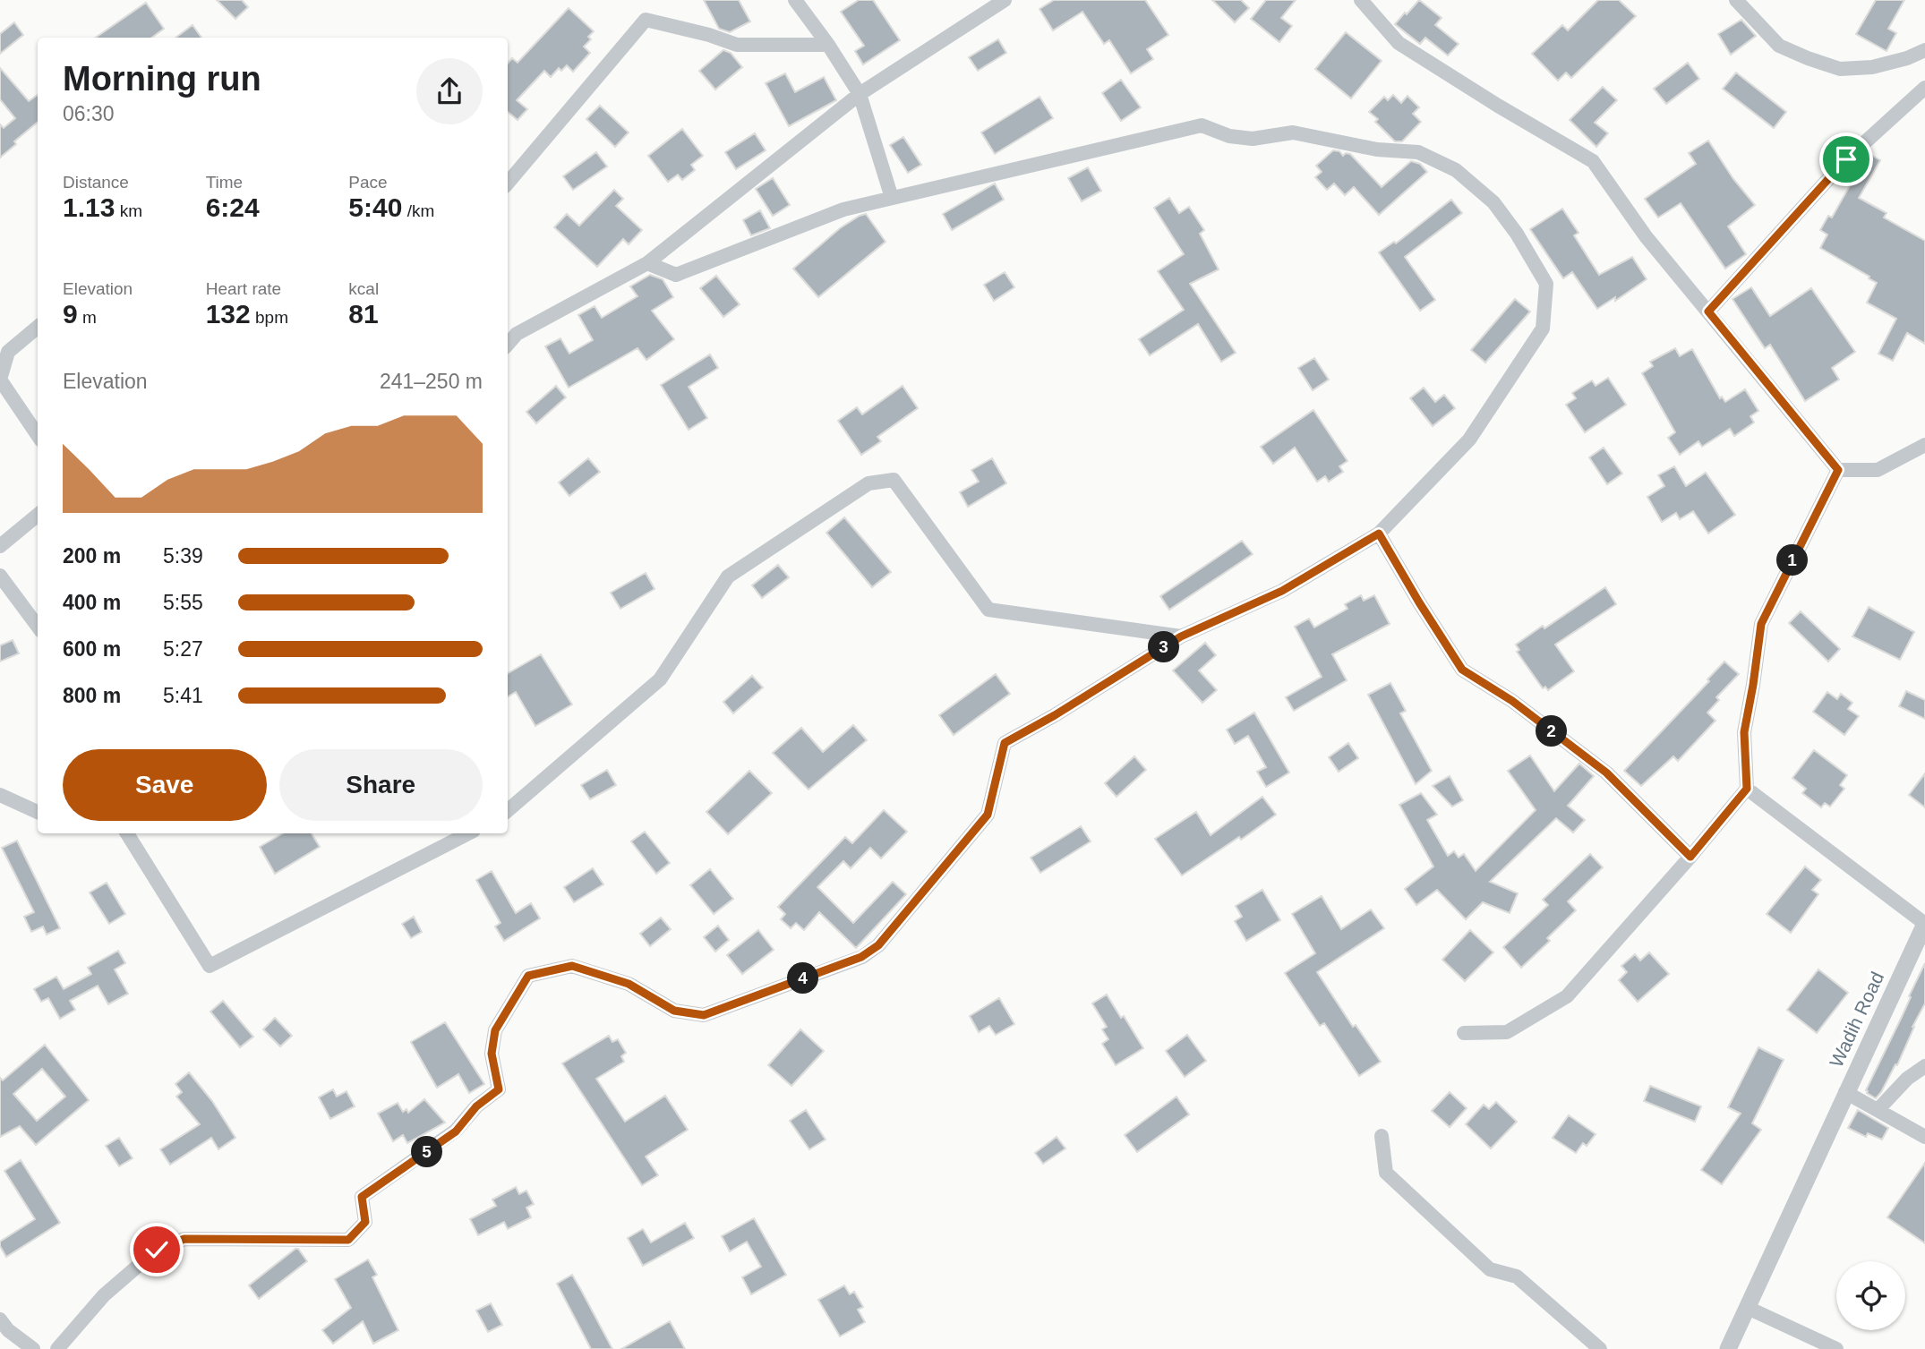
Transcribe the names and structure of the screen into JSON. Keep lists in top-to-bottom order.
{
  "streets": {
    "street": ["Wadih Road"]
  },
  "page": {
    "heading": ["Morning run", "06:30"],
    "stats": [
      ["Distance", "1.13 km"],
      ["Time", "6:24"],
      ["Pace", "5:40 /km"],
      ["Elevation", "9 m"],
      ["Heart rate", "132 bpm"],
      ["kcal", "81"]
    ],
    "chart": ["Elevation", "241–250 m"],
    "list": [
      {
        "name": "200 m",
        "note": "5:39"
      },
      {
        "name": "400 m",
        "note": "5:55"
      },
      {
        "name": "600 m",
        "note": "5:27"
      },
      {
        "name": "800 m",
        "note": "5:41"
      }
    ],
    "pins": [
      "1",
      "3",
      "2",
      "4",
      "5"
    ],
    "buttons": ["Save", "Share"]
  }
}
